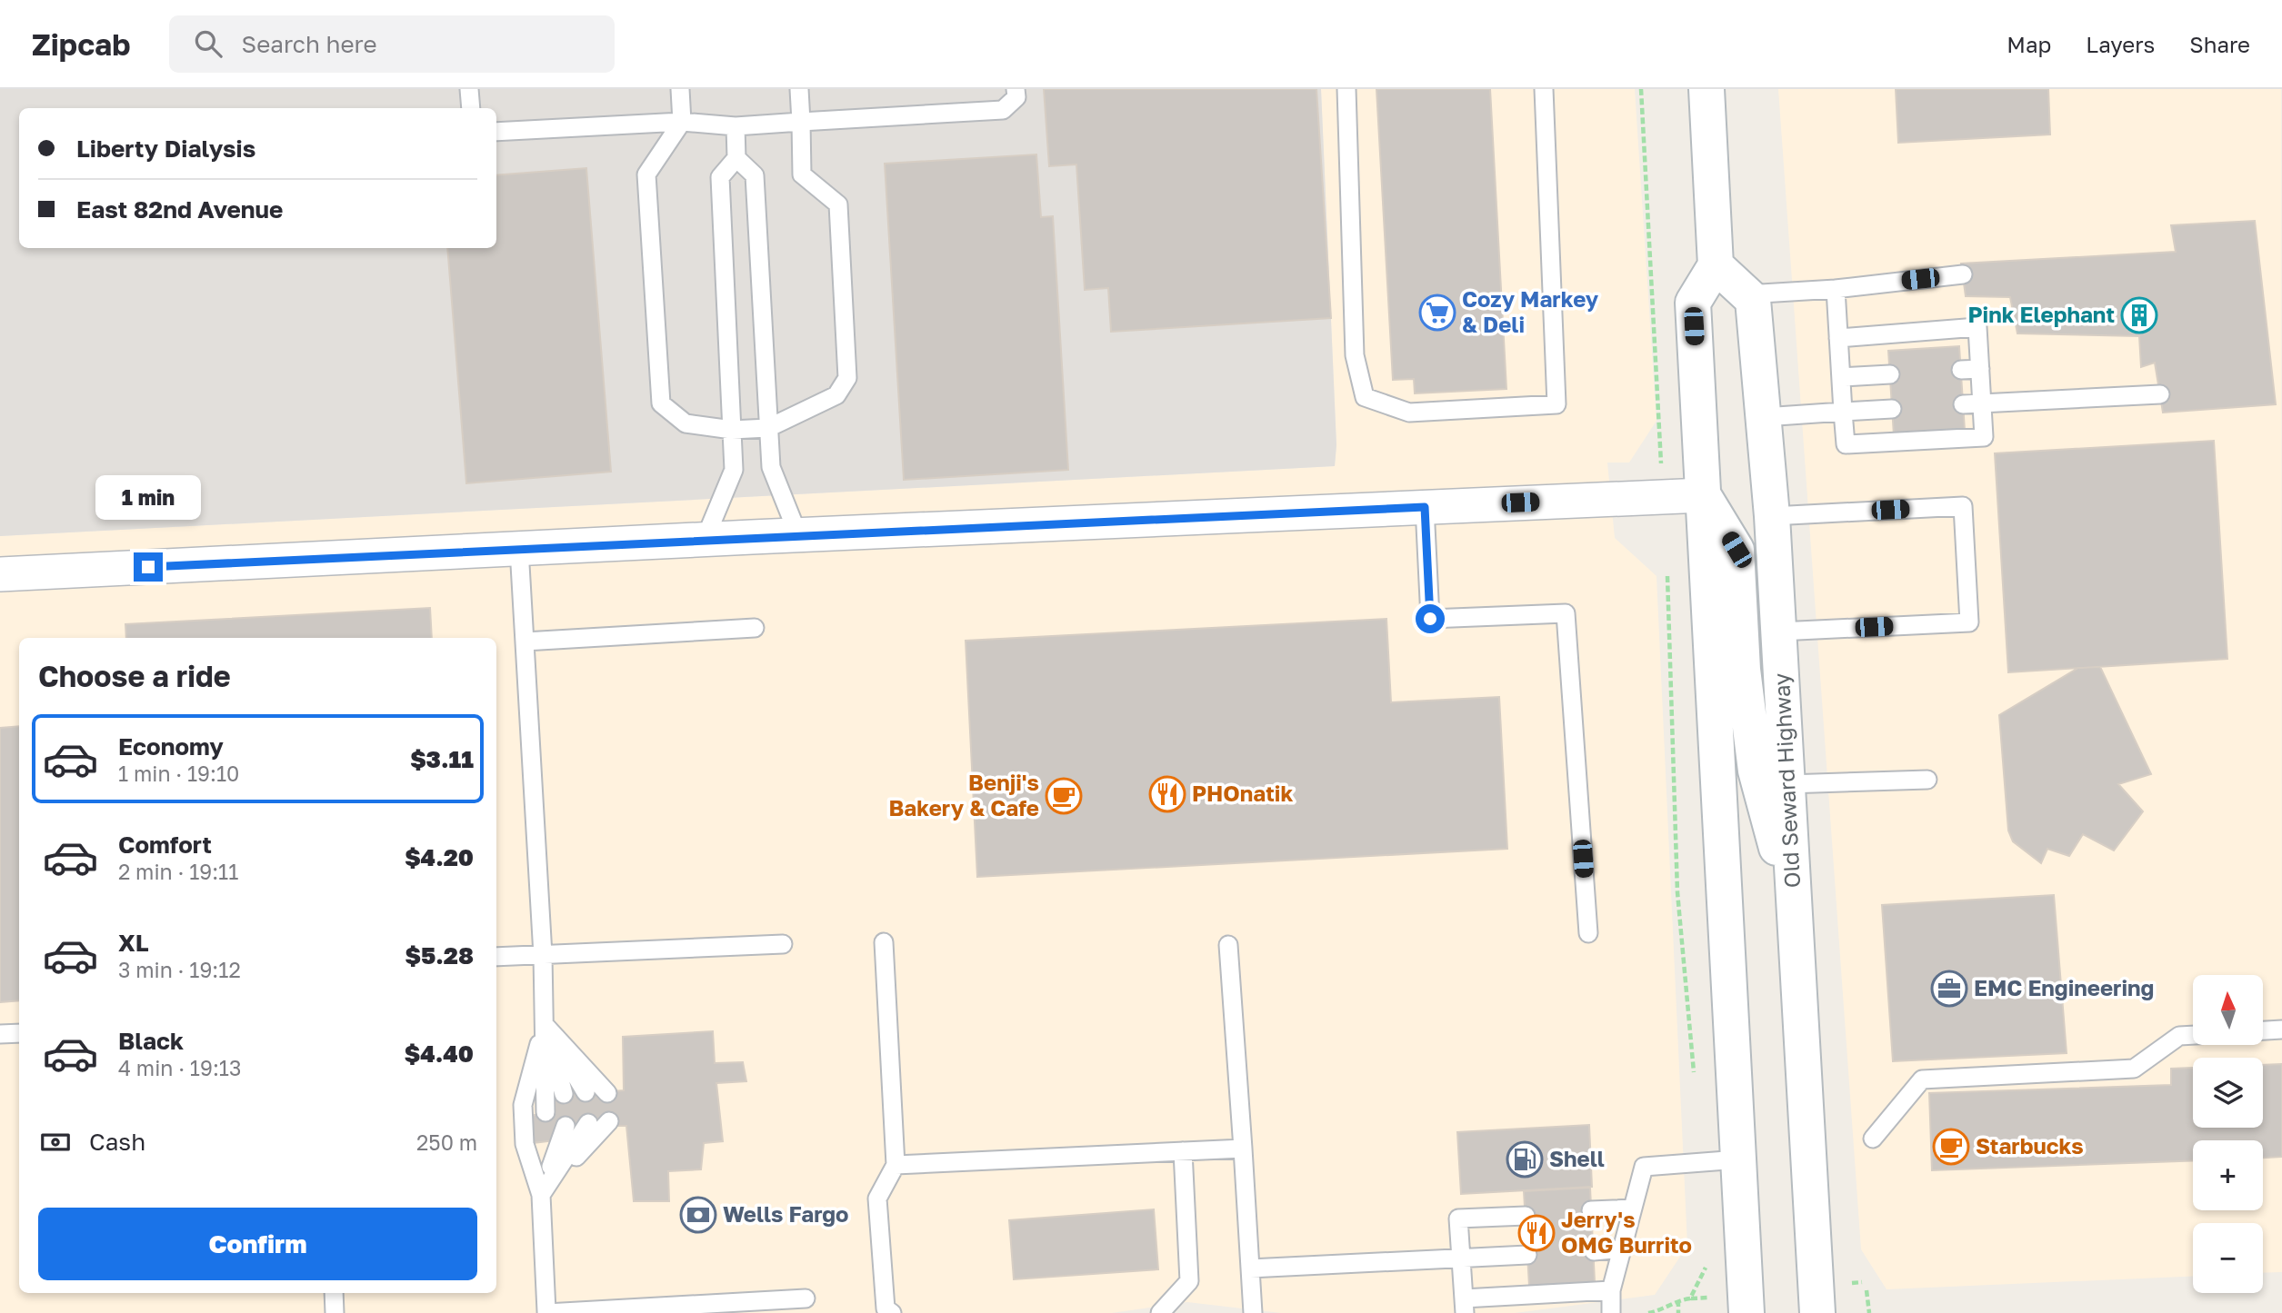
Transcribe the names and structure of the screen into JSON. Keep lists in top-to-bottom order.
{
  "streets": {
    "main road": ["Old Seward Highway"]
  },
  "places": {
    "supermarket": ["Cozy Markey & Deli"],
    "building": ["Pink Elephant"],
    "restaurant": ["PHOnatik", "Jerry's OMG Burrito"],
    "cafe": ["Benji's Bakery & Cafe", "Starbucks"],
    "office": ["EMC Engineering"],
    "fuel station": ["Shell"],
    "bank": ["Wells Fargo"]
  },
  "north": "top",
  "page": {
    "header": "Zipcab",
    "search": "Search here",
    "nav": ["Map", "Layers", "Share"],
    "banner": ["Liberty Dialysis", "East 82nd Avenue"],
    "bubble": "1 min",
    "heading": "Choose a ride",
    "list": [
      {
        "name": "Economy",
        "note": "1 min · 19:10",
        "value": "$3.11"
      },
      {
        "name": "Comfort",
        "note": "2 min · 19:11",
        "value": "$4.20"
      },
      {
        "name": "XL",
        "note": "3 min · 19:12",
        "value": "$5.28"
      },
      {
        "name": "Black",
        "note": "4 min · 19:13",
        "value": "$4.40"
      }
    ],
    "map_buttons": ["+", "−"],
    "pay": ["Cash", "250 m"],
    "buttons": "Confirm"
  }
}
